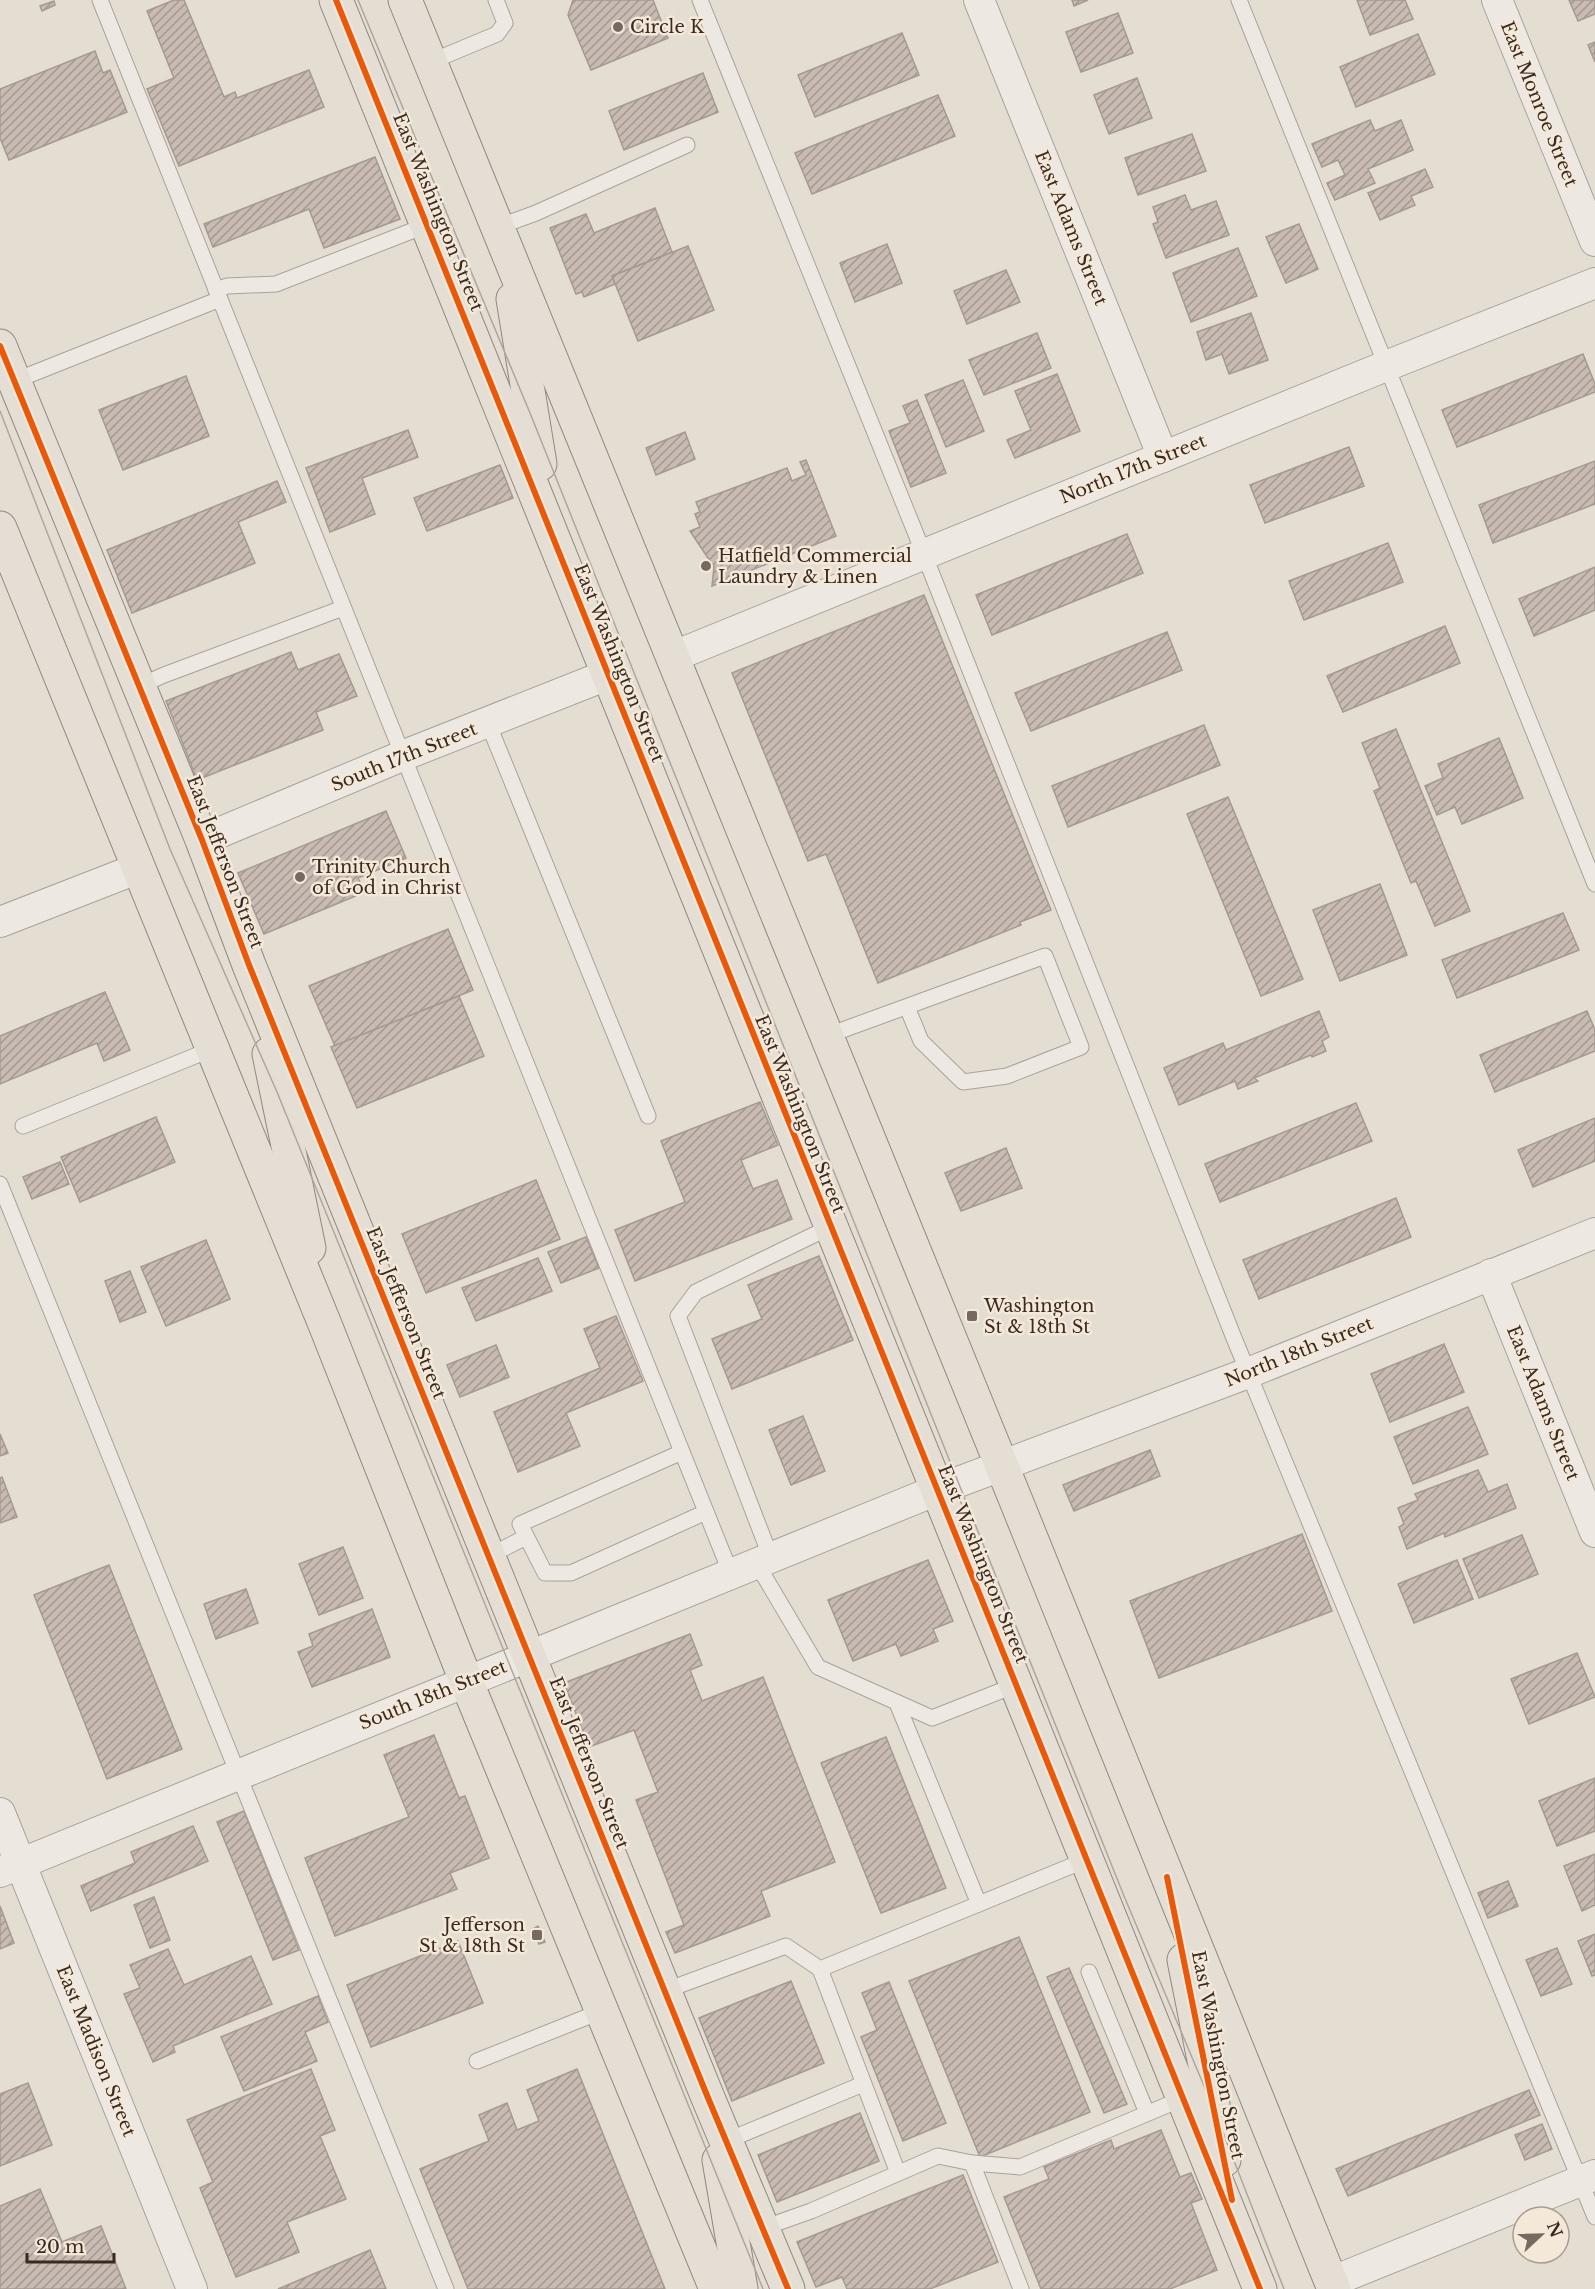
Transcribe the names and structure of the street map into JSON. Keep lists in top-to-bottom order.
{
  "streets": {
    "main road": ["East Washington Street", "East Jefferson Street"],
    "street": [
      "East Monroe Street",
      "East Adams Street",
      "North 17th Street",
      "South 17th Street",
      "North 18th Street",
      "South 18th Street",
      "East Madison Street"
    ]
  },
  "crossings": [
    ["East Washington Street", "North 17th Street"],
    ["East Washington Street", "South 17th Street"],
    ["East Washington Street", "North 18th Street"],
    ["East Washington Street", "South 18th Street"],
    ["East Adams Street", "North 17th Street"],
    ["East Adams Street", "North 18th Street"],
    ["South 17th Street", "East Jefferson Street"],
    ["East Jefferson Street", "South 18th Street"],
    ["North 18th Street", "South 18th Street"],
    ["South 18th Street", "East Madison Street"]
  ],
  "places": {
    "other": ["Circle K", "Hatfield Commercial Laundry & Linen", "Trinity Church of God in Christ"],
    "transit": ["Washington St & 18th St", "Jefferson St & 18th St"]
  },
  "scale_bar": "20 m",
  "north": "right"
}
